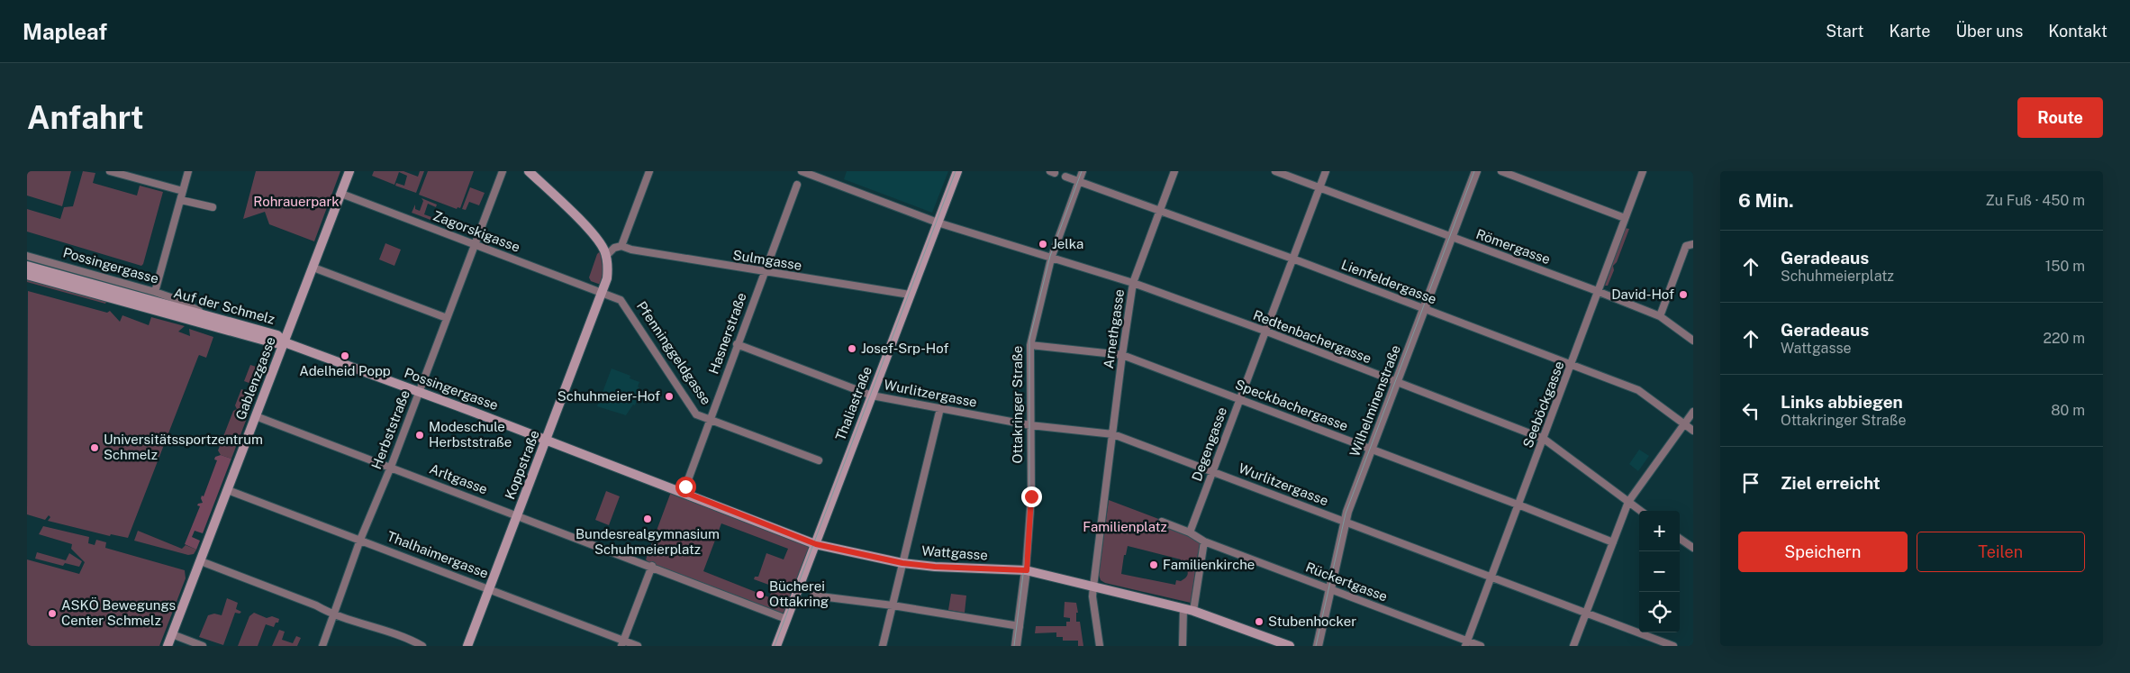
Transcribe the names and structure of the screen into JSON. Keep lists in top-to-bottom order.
{
  "streets": {
    "main road": [
      "Possingergasse",
      "Auf der Schmelz",
      "Gablenzgasse",
      "Thaliastraße",
      "Koppstraße",
      "Wattgasse"
    ],
    "street": [
      "Zagorskigasse",
      "Römergasse",
      "Sulmgasse",
      "Lienfeldergasse",
      "Arnethgasse",
      "Hasnerstraße",
      "Redtenbachergasse",
      "Pfenninggeldgasse",
      "Wurlitzergasse",
      "Wilhelminenstraße",
      "Ottakringer Straße",
      "Seeböckgasse",
      "Speckbachergasse",
      "Herbststraße",
      "Degengasse",
      "Arltgasse",
      "Thalhaimergasse",
      "Rückertgasse"
    ]
  },
  "crossings": [
    ["Zagorskigasse", "Pfenninggeldgasse"],
    ["Zagorskigasse", "Gablenzgasse"],
    ["Zagorskigasse", "Herbststraße"],
    ["Zagorskigasse", "Koppstraße"],
    ["Römergasse", "Wilhelminenstraße"],
    ["Römergasse", "Seeböckgasse"],
    ["Römergasse", "Degengasse"],
    ["Sulmgasse", "Hasnerstraße"],
    ["Sulmgasse", "Thaliastraße"],
    ["Possingergasse", "Auf der Schmelz"],
    ["Possingergasse", "Hasnerstraße"],
    ["Possingergasse", "Gablenzgasse"],
    ["Possingergasse", "Herbststraße"],
    ["Possingergasse", "Koppstraße"],
    ["Possingergasse", "Wattgasse"],
    ["Lienfeldergasse", "Arnethgasse"],
    ["Lienfeldergasse", "Wilhelminenstraße"],
    ["Lienfeldergasse", "Ottakringer Straße"],
    ["Lienfeldergasse", "Seeböckgasse"],
    ["Lienfeldergasse", "Degengasse"],
    ["Auf der Schmelz", "Gablenzgasse"],
    ["Arnethgasse", "Redtenbachergasse"],
    ["Arnethgasse", "Wurlitzergasse"],
    ["Arnethgasse", "Speckbachergasse"],
    ["Arnethgasse", "Wattgasse"],
    ["Hasnerstraße", "Pfenninggeldgasse"],
    ["Hasnerstraße", "Wurlitzergasse"],
    ["Hasnerstraße", "Wattgasse"],
    ["Redtenbachergasse", "Wilhelminenstraße"],
    ["Redtenbachergasse", "Thaliastraße"],
    ["Redtenbachergasse", "Ottakringer Straße"],
    ["Redtenbachergasse", "Seeböckgasse"],
    ["Redtenbachergasse", "Degengasse"],
    ["Pfenninggeldgasse", "Koppstraße"],
    ["Gablenzgasse", "Arltgasse"],
    ["Gablenzgasse", "Thalhaimergasse"],
    ["Wurlitzergasse", "Wilhelminenstraße"],
    ["Wurlitzergasse", "Thaliastraße"],
    ["Wurlitzergasse", "Ottakringer Straße"],
    ["Wurlitzergasse", "Seeböckgasse"],
    ["Wurlitzergasse", "Degengasse"],
    ["Wilhelminenstraße", "Speckbachergasse"],
    ["Wilhelminenstraße", "Rückertgasse"],
    ["Thaliastraße", "Arltgasse"],
    ["Thaliastraße", "Wattgasse"],
    ["Ottakringer Straße", "Speckbachergasse"],
    ["Ottakringer Straße", "Wattgasse"],
    ["Seeböckgasse", "Speckbachergasse"],
    ["Seeböckgasse", "Rückertgasse"],
    ["Speckbachergasse", "Degengasse"],
    ["Herbststraße", "Arltgasse"],
    ["Herbststraße", "Thalhaimergasse"],
    ["Koppstraße", "Arltgasse"],
    ["Koppstraße", "Thalhaimergasse"]
  ],
  "parks": ["Rohrauerpark", "Familienplatz"],
  "places": [
    "Jelka",
    "David-Hof",
    "Josef-Srp-Hof",
    "Adelheid Popp",
    "Schuhmeier-Hof",
    "Modeschule Herbststraße",
    "Universitätssportzentrum Schmelz",
    "Bundesrealgymnasium Schuhmeierplatz",
    "Familienkirche",
    "Bücherei Ottakring",
    "ASKÖ Bewegungs Center Schmelz",
    "Stubenhocker"
  ],
  "page": {
    "header": "Mapleaf",
    "nav": [
      "Start",
      "Karte",
      "Über uns",
      "Kontakt"
    ],
    "buttons": [
      "Route",
      ["Speichern", "Teilen"]
    ],
    "title": "Anfahrt",
    "heading": ["6 Min.", "Zu Fuß · 450 m"],
    "list": [
      ["Geradeaus", "Schuhmeierplatz", "150 m"],
      ["Geradeaus", "Wattgasse", "220 m"],
      ["Links abbiegen", "Ottakringer Straße", "80 m"],
      "Ziel erreicht"
    ],
    "map_buttons": ["+", "−"]
  }
}
